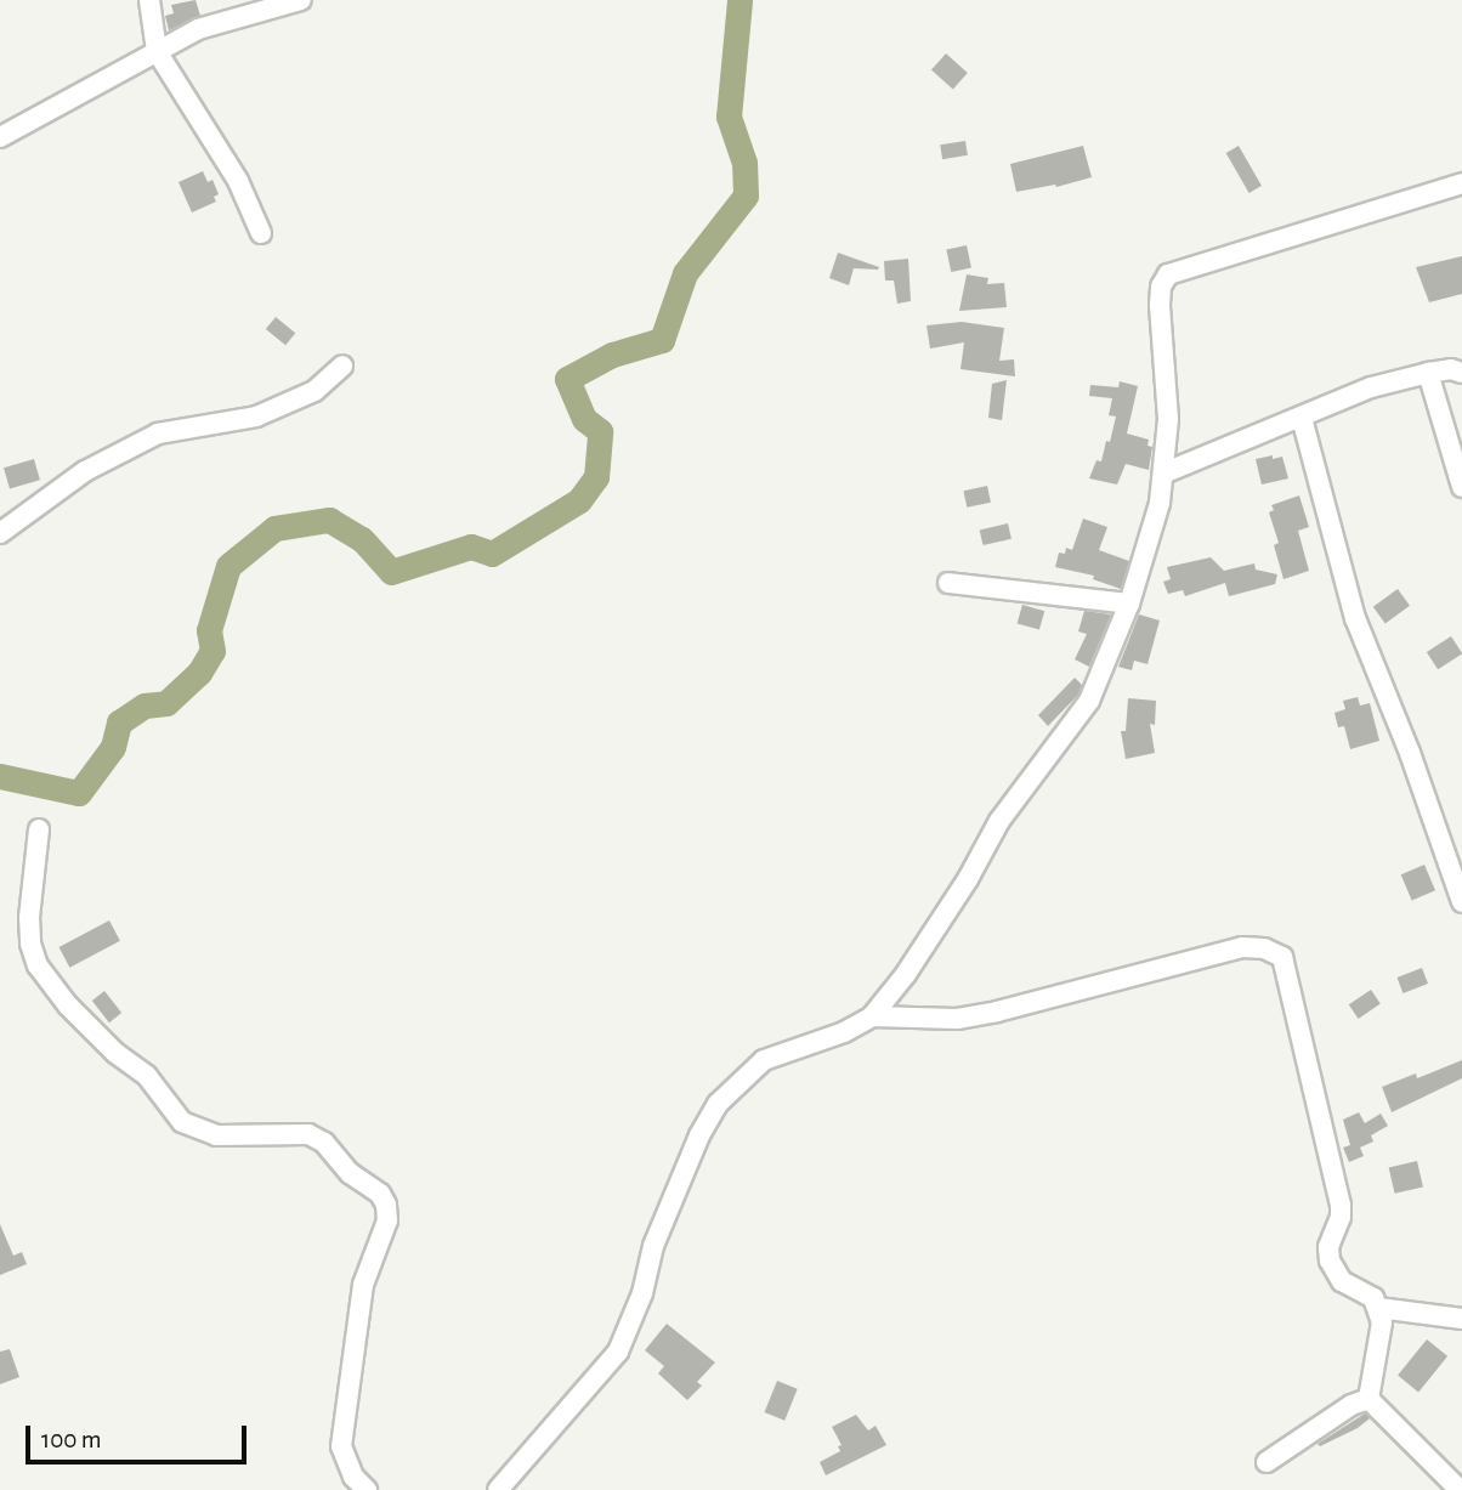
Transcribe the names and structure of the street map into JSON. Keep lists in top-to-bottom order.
{
  "scale_bar": "100 m"
}
